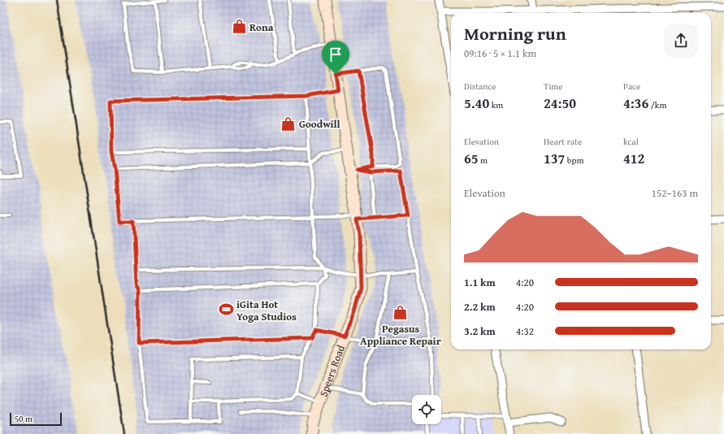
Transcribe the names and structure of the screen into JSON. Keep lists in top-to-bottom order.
{
  "streets": {
    "main road": ["Speers Road"]
  },
  "places": {
    "shop": ["Rona", "Goodwill", "Pegasus Appliance Repair"],
    "sports": ["iGita Hot Yoga Studios"]
  },
  "scale_bar": "50 m",
  "page": {
    "heading": ["Morning run", "09:16 · 5 × 1.1 km"],
    "stats": [
      ["Distance", "5.40 km"],
      ["Time", "24:50"],
      ["Pace", "4:36 /km"],
      ["Elevation", "65 m"],
      ["Heart rate", "137 bpm"],
      ["kcal", "412"]
    ],
    "chart": ["Elevation", "152–163 m"],
    "list": [
      {
        "name": "1.1 km",
        "note": "4:20"
      },
      {
        "name": "2.2 km",
        "note": "4:20"
      },
      {
        "name": "3.2 km",
        "note": "4:32"
      }
    ],
    "scale": "50 m"
  }
}
